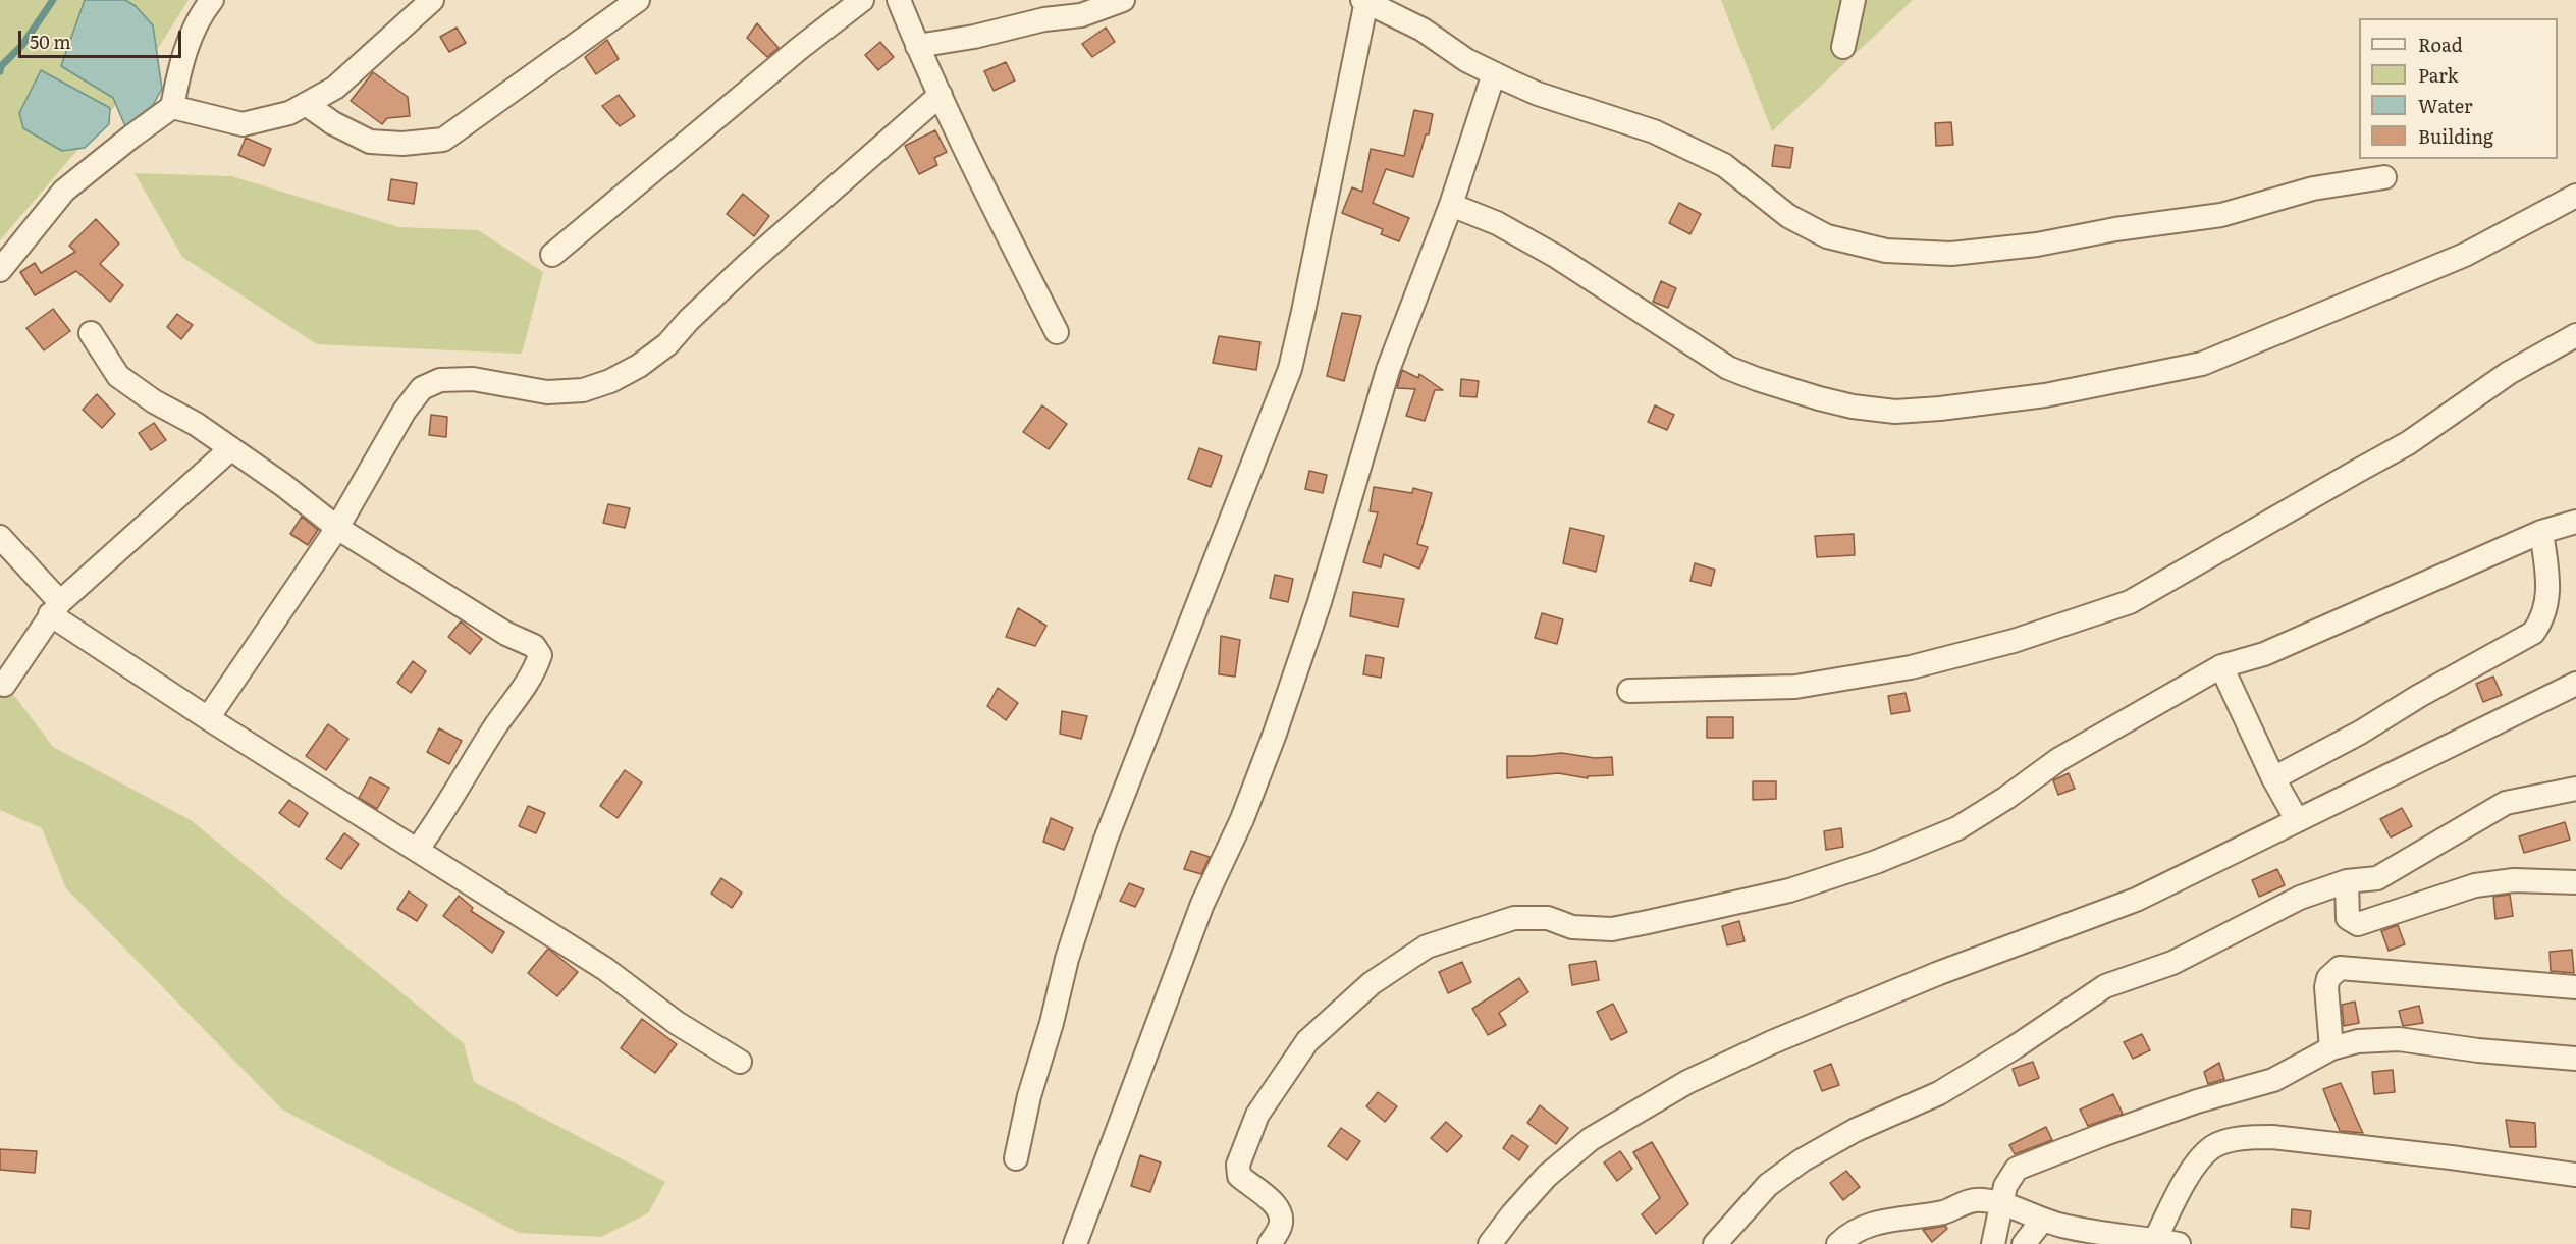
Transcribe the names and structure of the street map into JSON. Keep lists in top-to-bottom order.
{
  "legend": [
    "Road",
    "Park",
    "Water",
    "Building"
  ],
  "scale_bar": "50 m"
}
